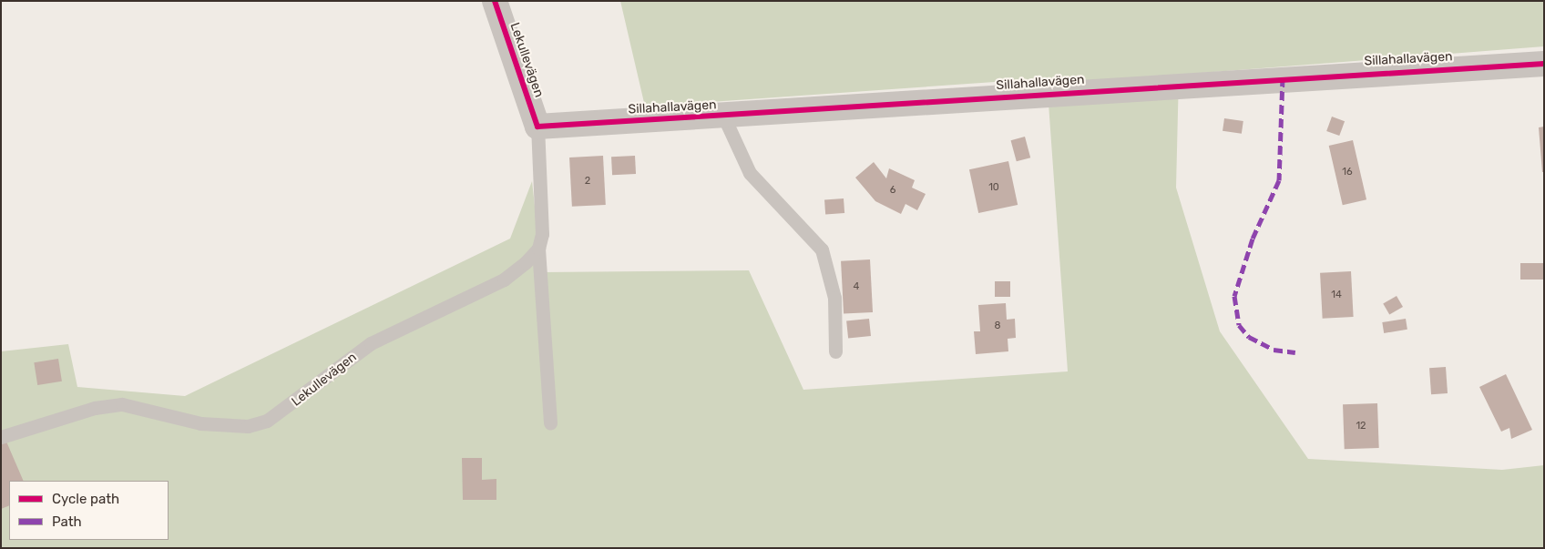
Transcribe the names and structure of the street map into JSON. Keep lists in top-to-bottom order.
{
  "streets": {
    "street": ["Sillahallavägen", "Lekullevägen"]
  },
  "crossings": [
    ["Sillahallavägen", "Lekullevägen"]
  ],
  "house_numbers": [
    "16",
    "2",
    "10",
    "6",
    "4",
    "14",
    "8",
    "12"
  ],
  "legend": ["Cycle path", "Path"]
}
